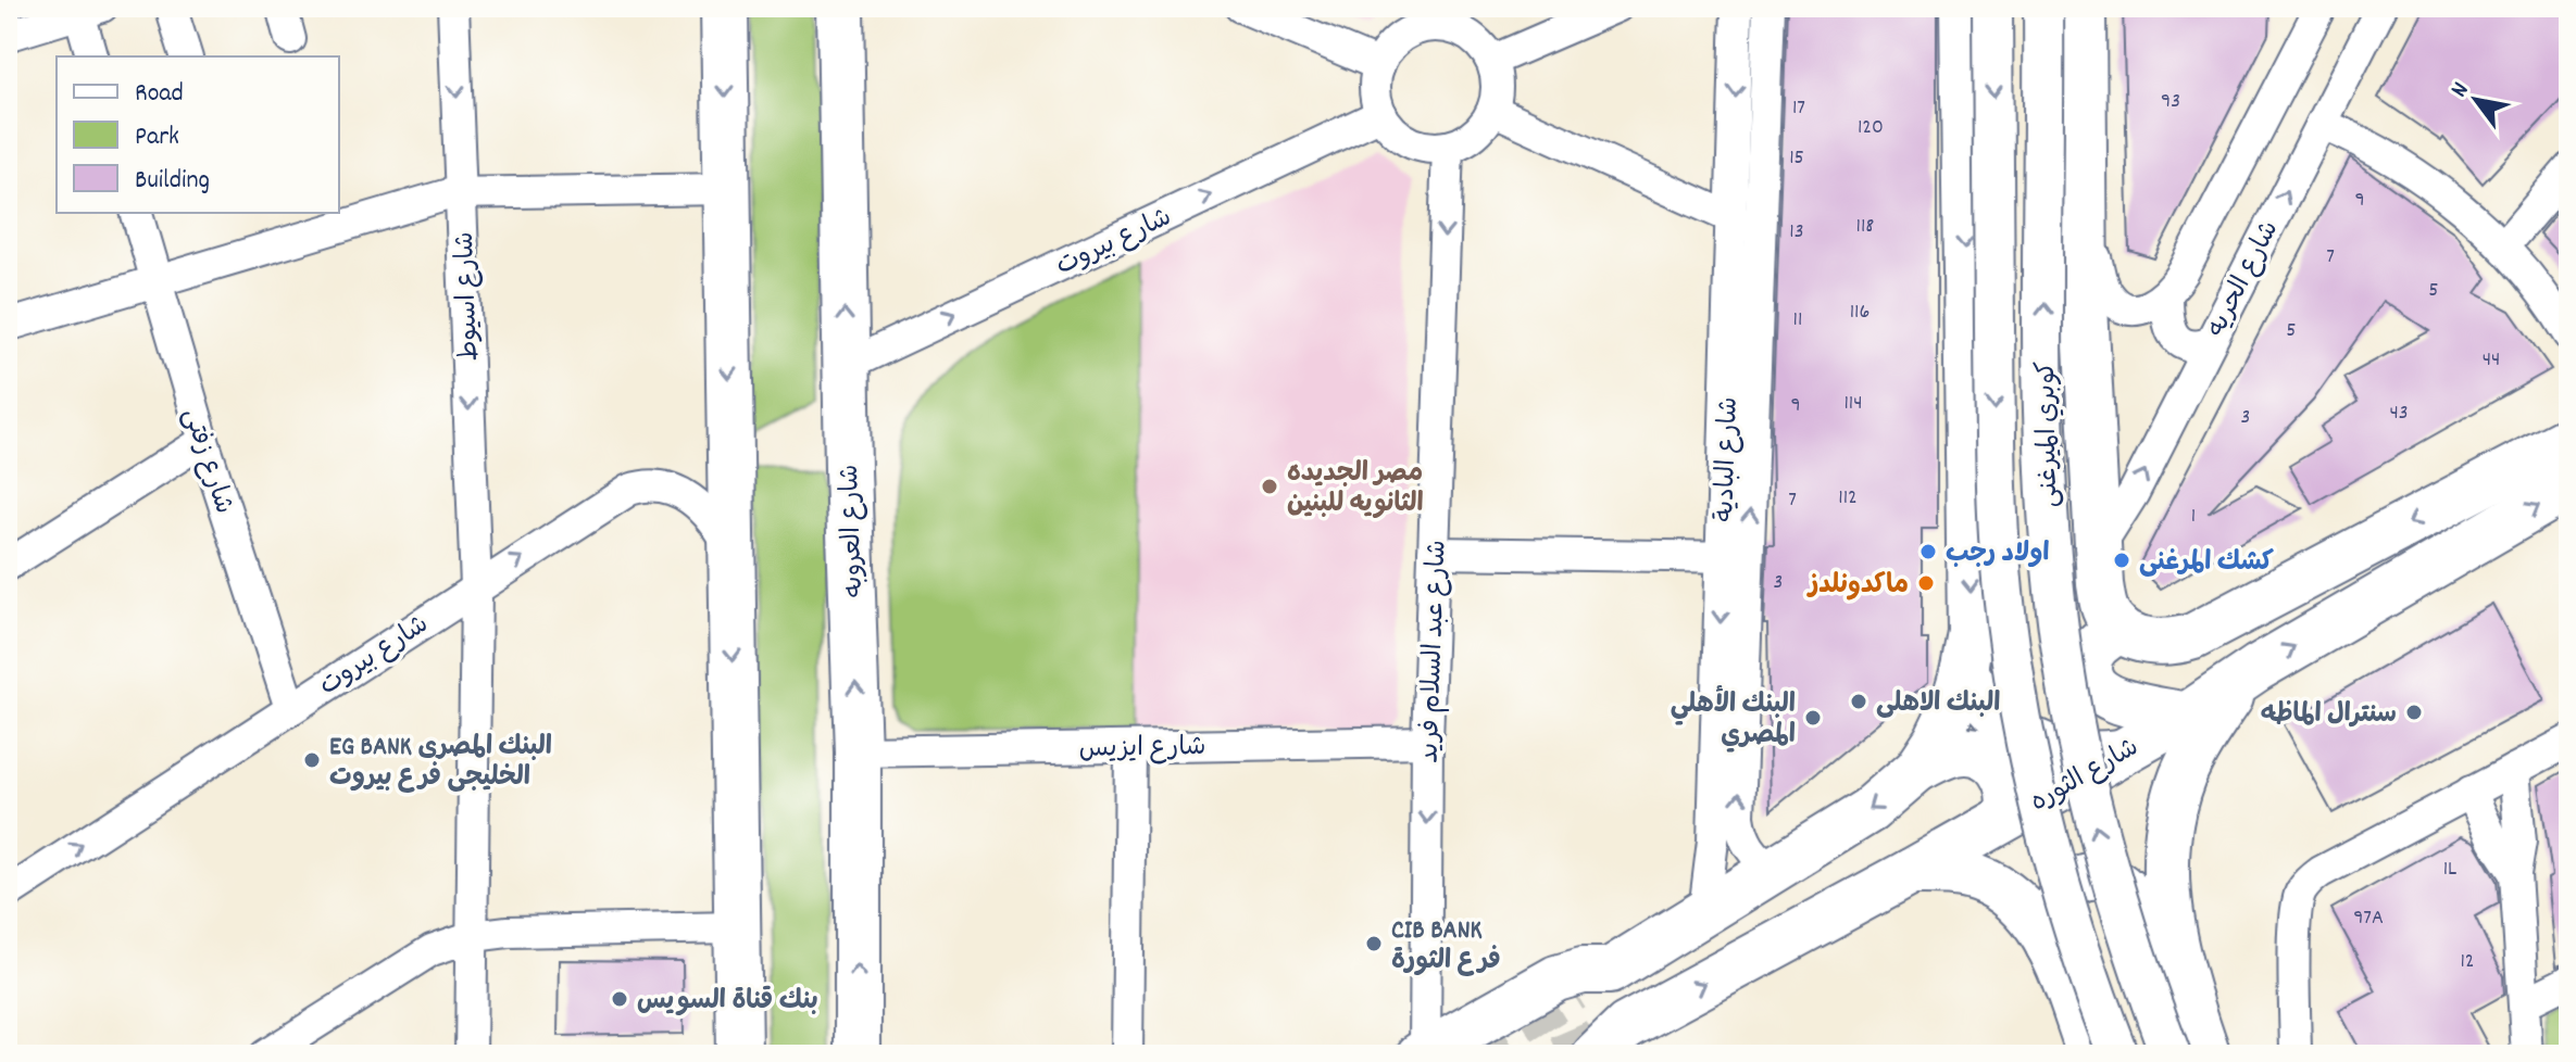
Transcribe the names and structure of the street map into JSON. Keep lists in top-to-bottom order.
{
  "streets": {
    "highway": ["شارع العروبه", "شارع الثوره"],
    "main road": ["كوبري الميرغنى"],
    "street": [
      "شارع بيروت",
      "شارع الحريه",
      "شارع اسيوط",
      "شارع البادية",
      "شارع زفتى",
      "شارع عبد السلام فريد",
      "شارع ايزيس"
    ]
  },
  "crossings": [
    ["شارع بيروت", "شارع اسيوط"],
    ["شارع بيروت", "شارع زفتى"],
    ["شارع بيروت", "شارع العروبه"],
    ["شارع بيروت", "شارع عبد السلام فريد"],
    ["شارع العروبه", "شارع ايزيس"],
    ["شارع عبد السلام فريد", "شارع ايزيس"]
  ],
  "one_way": ["شارع بيروت", "شارع اسيوط", "شارع عبد السلام فريد"],
  "places": [
    "مصر الجديده الثانويه للبنين",
    "اولاد رجب",
    "كشك المرغنى",
    "ماكدونلدز",
    "البنك الاهلى",
    "سنترال الماظه",
    "البنك الأهلي المصري",
    "EG BANK البنك المصرى الخليجى فرع بيروت",
    "CIB BANK فرع الثورة",
    "بنك قناة السويس"
  ],
  "house_numbers": [
    "93",
    "17",
    "120",
    "15",
    "9",
    "118",
    "13",
    "7",
    "5",
    "116",
    "11",
    "5",
    "44",
    "114",
    "9",
    "43",
    "3",
    "112",
    "7",
    "1",
    "3",
    "1L",
    "97A",
    "12"
  ],
  "legend": ["Road", "Park", "Building"],
  "north": "top left"
}
